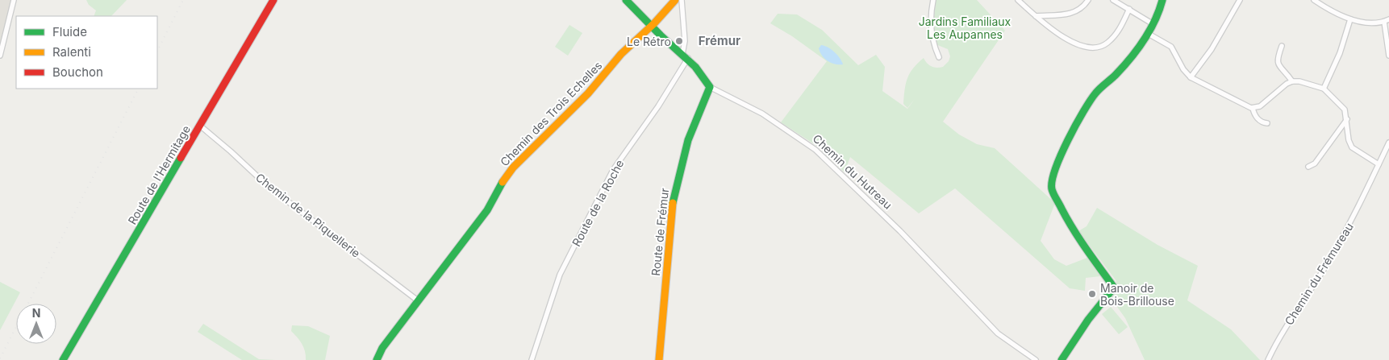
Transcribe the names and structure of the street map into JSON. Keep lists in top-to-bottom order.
{
  "streets": {
    "street": [
      "Chemin des Trois Echelles",
      "Chemin du Hutreau",
      "Route de l'Hermitage",
      "Route de la Roche",
      "Chemin de la Piquellerie",
      "Route de Frémur",
      "Chemin du Frémureau"
    ]
  },
  "crossings": [
    ["Chemin des Trois Echelles", "Chemin de la Piquellerie"],
    ["Chemin du Hutreau", "Route de Frémur"],
    ["Route de l'Hermitage", "Chemin de la Piquellerie"]
  ],
  "districts": ["Frémur"],
  "parks": ["Jardins Familiaux Les Aupannes"],
  "places": ["Le Rétro", "Manoir de Bois-Brillouse"],
  "legend": ["Fluide", "Ralenti", "Bouchon"],
  "north": "top"
}
